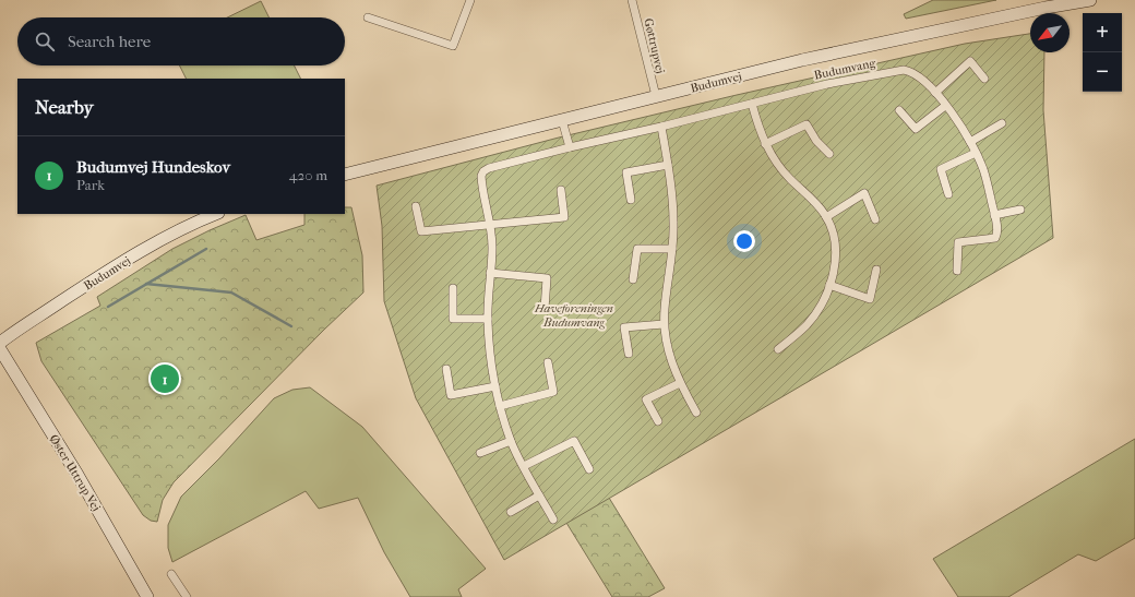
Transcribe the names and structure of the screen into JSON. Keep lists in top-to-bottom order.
{
  "streets": {
    "street": [
      "Gøttrupvej",
      "Budumvang",
      "Budumvej",
      "Øster Uttrup Vej"
    ]
  },
  "crossings": [
    ["Gøttrupvej", "Budumvej"]
  ],
  "parks": ["Haveforeningen Budumvang"],
  "north": "bottom left",
  "page": {
    "map_buttons": ["+", "−"],
    "search": "Search here",
    "heading": "Nearby",
    "list": [
      {
        "mark": "1",
        "name": "Budumvej Hundeskov",
        "note": "Park",
        "value": "420 m"
      }
    ],
    "pins": "1"
  }
}
